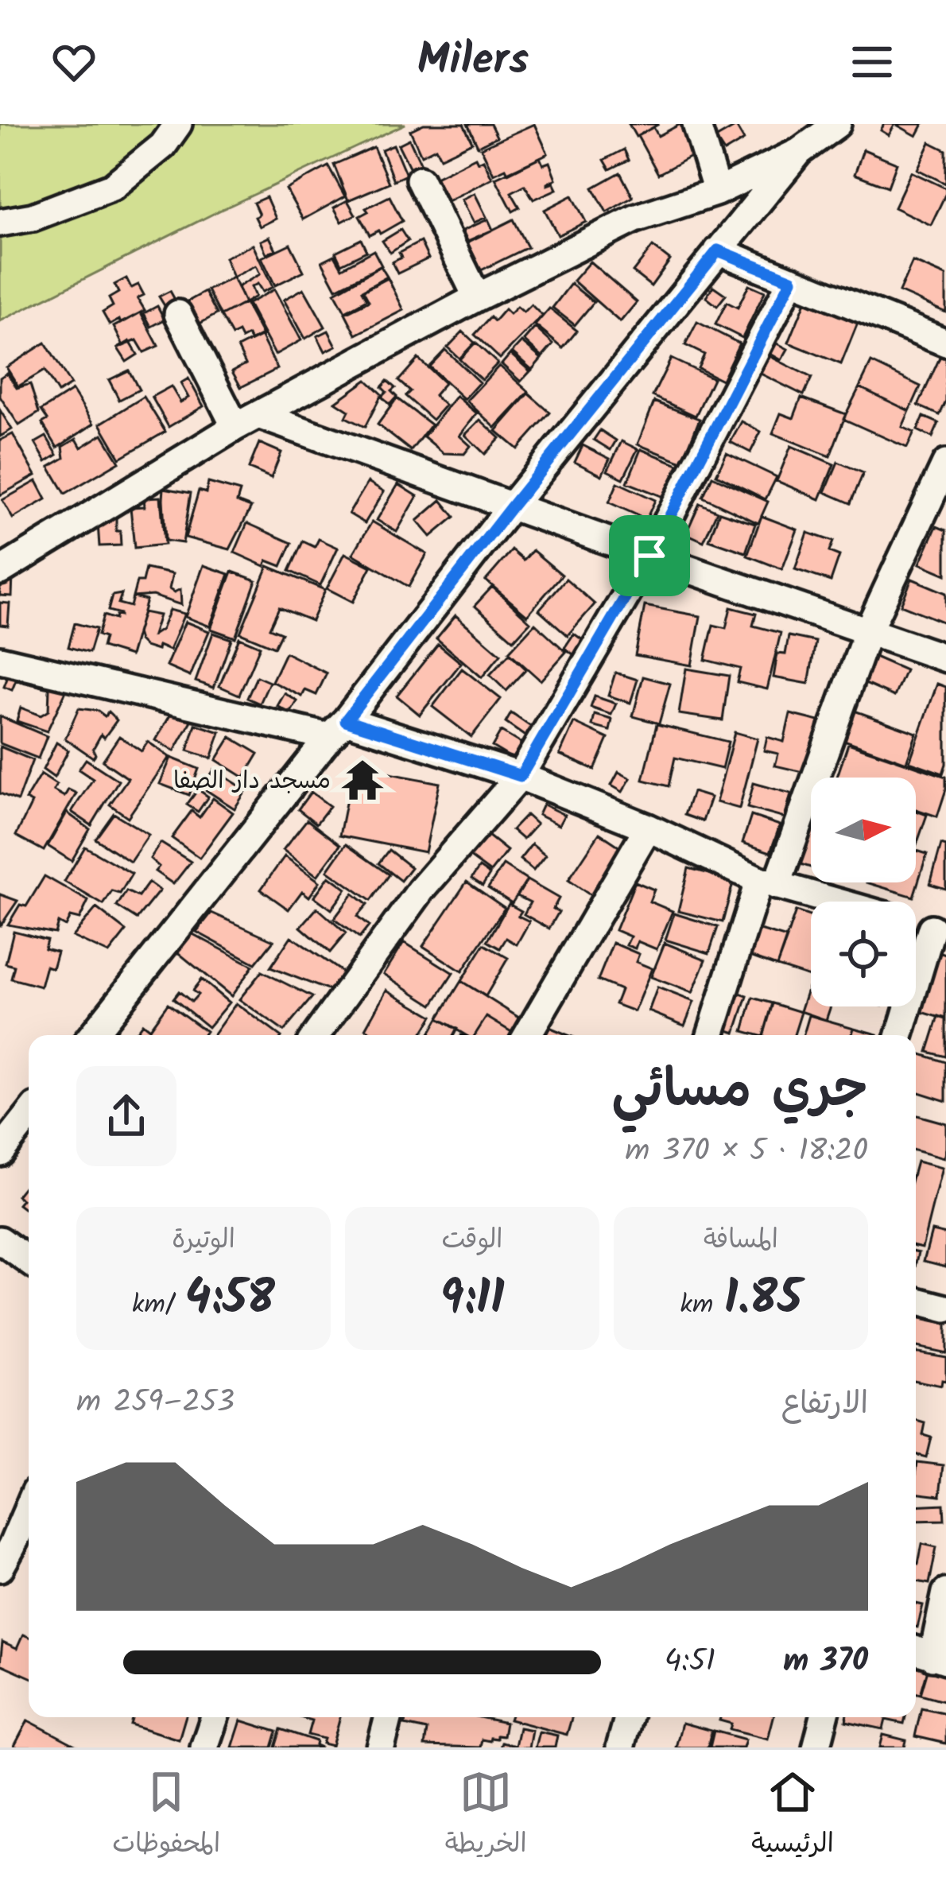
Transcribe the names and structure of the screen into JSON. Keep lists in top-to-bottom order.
{
  "places": {
    "temple": ["مسجد دار الصفا"]
  },
  "north": "right",
  "page": {
    "header": "Milers",
    "heading": ["جري مسائي", "18:20 · 5 × 370 m"],
    "stats": [
      ["المسافة", "1.85 km"],
      ["الوقت", "9:11"],
      ["الوتيرة", "4:58 /km"]
    ],
    "chart": ["الارتفاع", "253–259 m"],
    "list": [
      {
        "name": "370 m",
        "note": "4:51"
      }
    ],
    "tabs": ["الرئيسية", "الخريطة", "المحفوظات"]
  }
}
